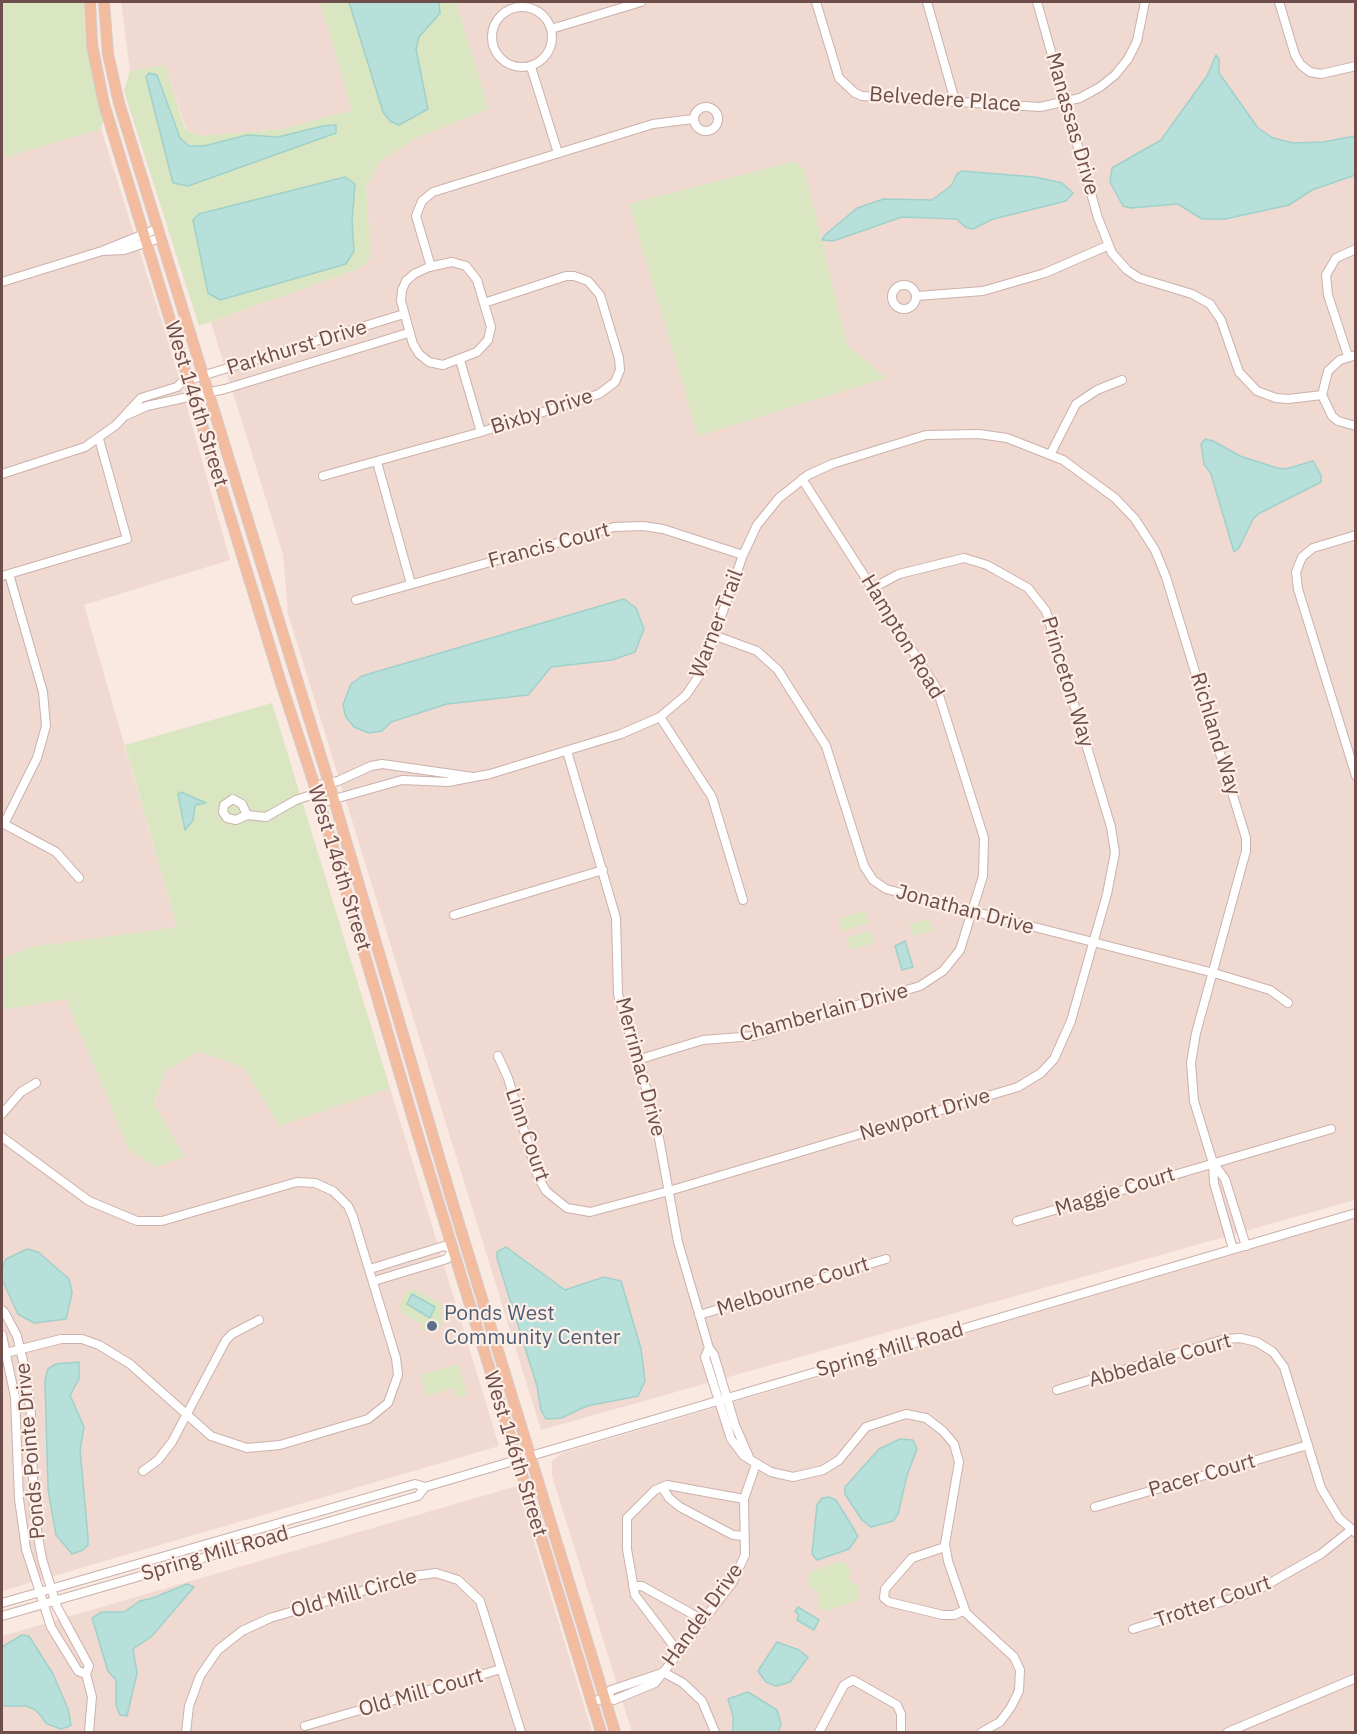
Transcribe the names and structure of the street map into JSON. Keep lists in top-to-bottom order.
{
  "streets": {
    "main road": ["West 146th Street"],
    "street": [
      "Belvedere Place",
      "Manassas Drive",
      "Parkhurst Drive",
      "Bixby Drive",
      "Francis Court",
      "Warner Trail",
      "Hampton Road",
      "Princeton Way",
      "Richland Way",
      "Jonathan Drive",
      "Chamberlain Drive",
      "Merrimac Drive",
      "Newport Drive",
      "Linn Court",
      "Maggie Court",
      "Melbourne Court",
      "Spring Mill Road",
      "Abbedale Court",
      "Ponds Pointe Drive",
      "Pacer Court",
      "Old Mill Circle",
      "Trotter Court",
      "Handel Drive",
      "Old Mill Court"
    ]
  },
  "crossings": [
    ["Belvedere Place", "Manassas Drive"],
    ["Parkhurst Drive", "West 146th Street"],
    ["Parkhurst Drive", "Bixby Drive"],
    ["West 146th Street", "Warner Trail"],
    ["West 146th Street", "Spring Mill Road"],
    ["West 146th Street", "Handel Drive"],
    ["Francis Court", "Warner Trail"],
    ["Warner Trail", "Hampton Road"],
    ["Warner Trail", "Richland Way"],
    ["Warner Trail", "Jonathan Drive"],
    ["Warner Trail", "Merrimac Drive"],
    ["Hampton Road", "Princeton Way"],
    ["Hampton Road", "Jonathan Drive"],
    ["Hampton Road", "Chamberlain Drive"],
    ["Princeton Way", "Jonathan Drive"],
    ["Princeton Way", "Newport Drive"],
    ["Richland Way", "Jonathan Drive"],
    ["Richland Way", "Maggie Court"],
    ["Richland Way", "Spring Mill Road"],
    ["Jonathan Drive", "Chamberlain Drive"],
    ["Jonathan Drive", "Newport Drive"],
    ["Chamberlain Drive", "Merrimac Drive"],
    ["Merrimac Drive", "Newport Drive"],
    ["Merrimac Drive", "Linn Court"],
    ["Merrimac Drive", "Melbourne Court"],
    ["Merrimac Drive", "Spring Mill Road"],
    ["Merrimac Drive", "Handel Drive"],
    ["Newport Drive", "Linn Court"],
    ["Spring Mill Road", "Ponds Pointe Drive"],
    ["Abbedale Court", "Pacer Court"],
    ["Abbedale Court", "Trotter Court"],
    ["Old Mill Circle", "Old Mill Court"]
  ],
  "places": ["Ponds West Community Center"]
}
